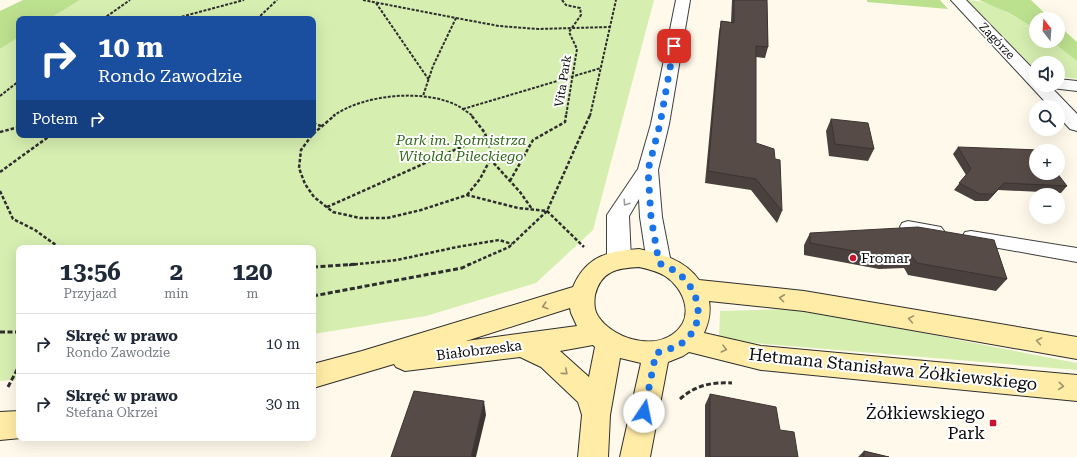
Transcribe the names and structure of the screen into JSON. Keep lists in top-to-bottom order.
{
  "streets": {
    "street": ["Zagórze", "Białobrzeska", "Hetmana Stanisława Żółkiewskiego"],
    "path": ["Vita Park"]
  },
  "crossings": [
    ["Białobrzeska", "Hetmana Stanisława Żółkiewskiego"]
  ],
  "parks": ["Park im. Rotmistrza Witolda Pileckiego"],
  "places": {
    "other": ["Fromar"],
    "transit": ["Żółkiewskiego Park"]
  },
  "north": "top",
  "page": {
    "map_buttons": ["+", "−"],
    "turn": ["10 m", "Rondo Zawodzie"],
    "then": "Potem",
    "eta": [
      "13:56",
      "Przyjazd",
      "2",
      "min",
      "120",
      "m"
    ],
    "list": [
      {
        "name": "Skręć w prawo",
        "note": "Rondo Zawodzie",
        "value": "10 m"
      },
      {
        "name": "Skręć w prawo",
        "note": "Stefana Okrzei",
        "value": "30 m"
      }
    ]
  }
}
